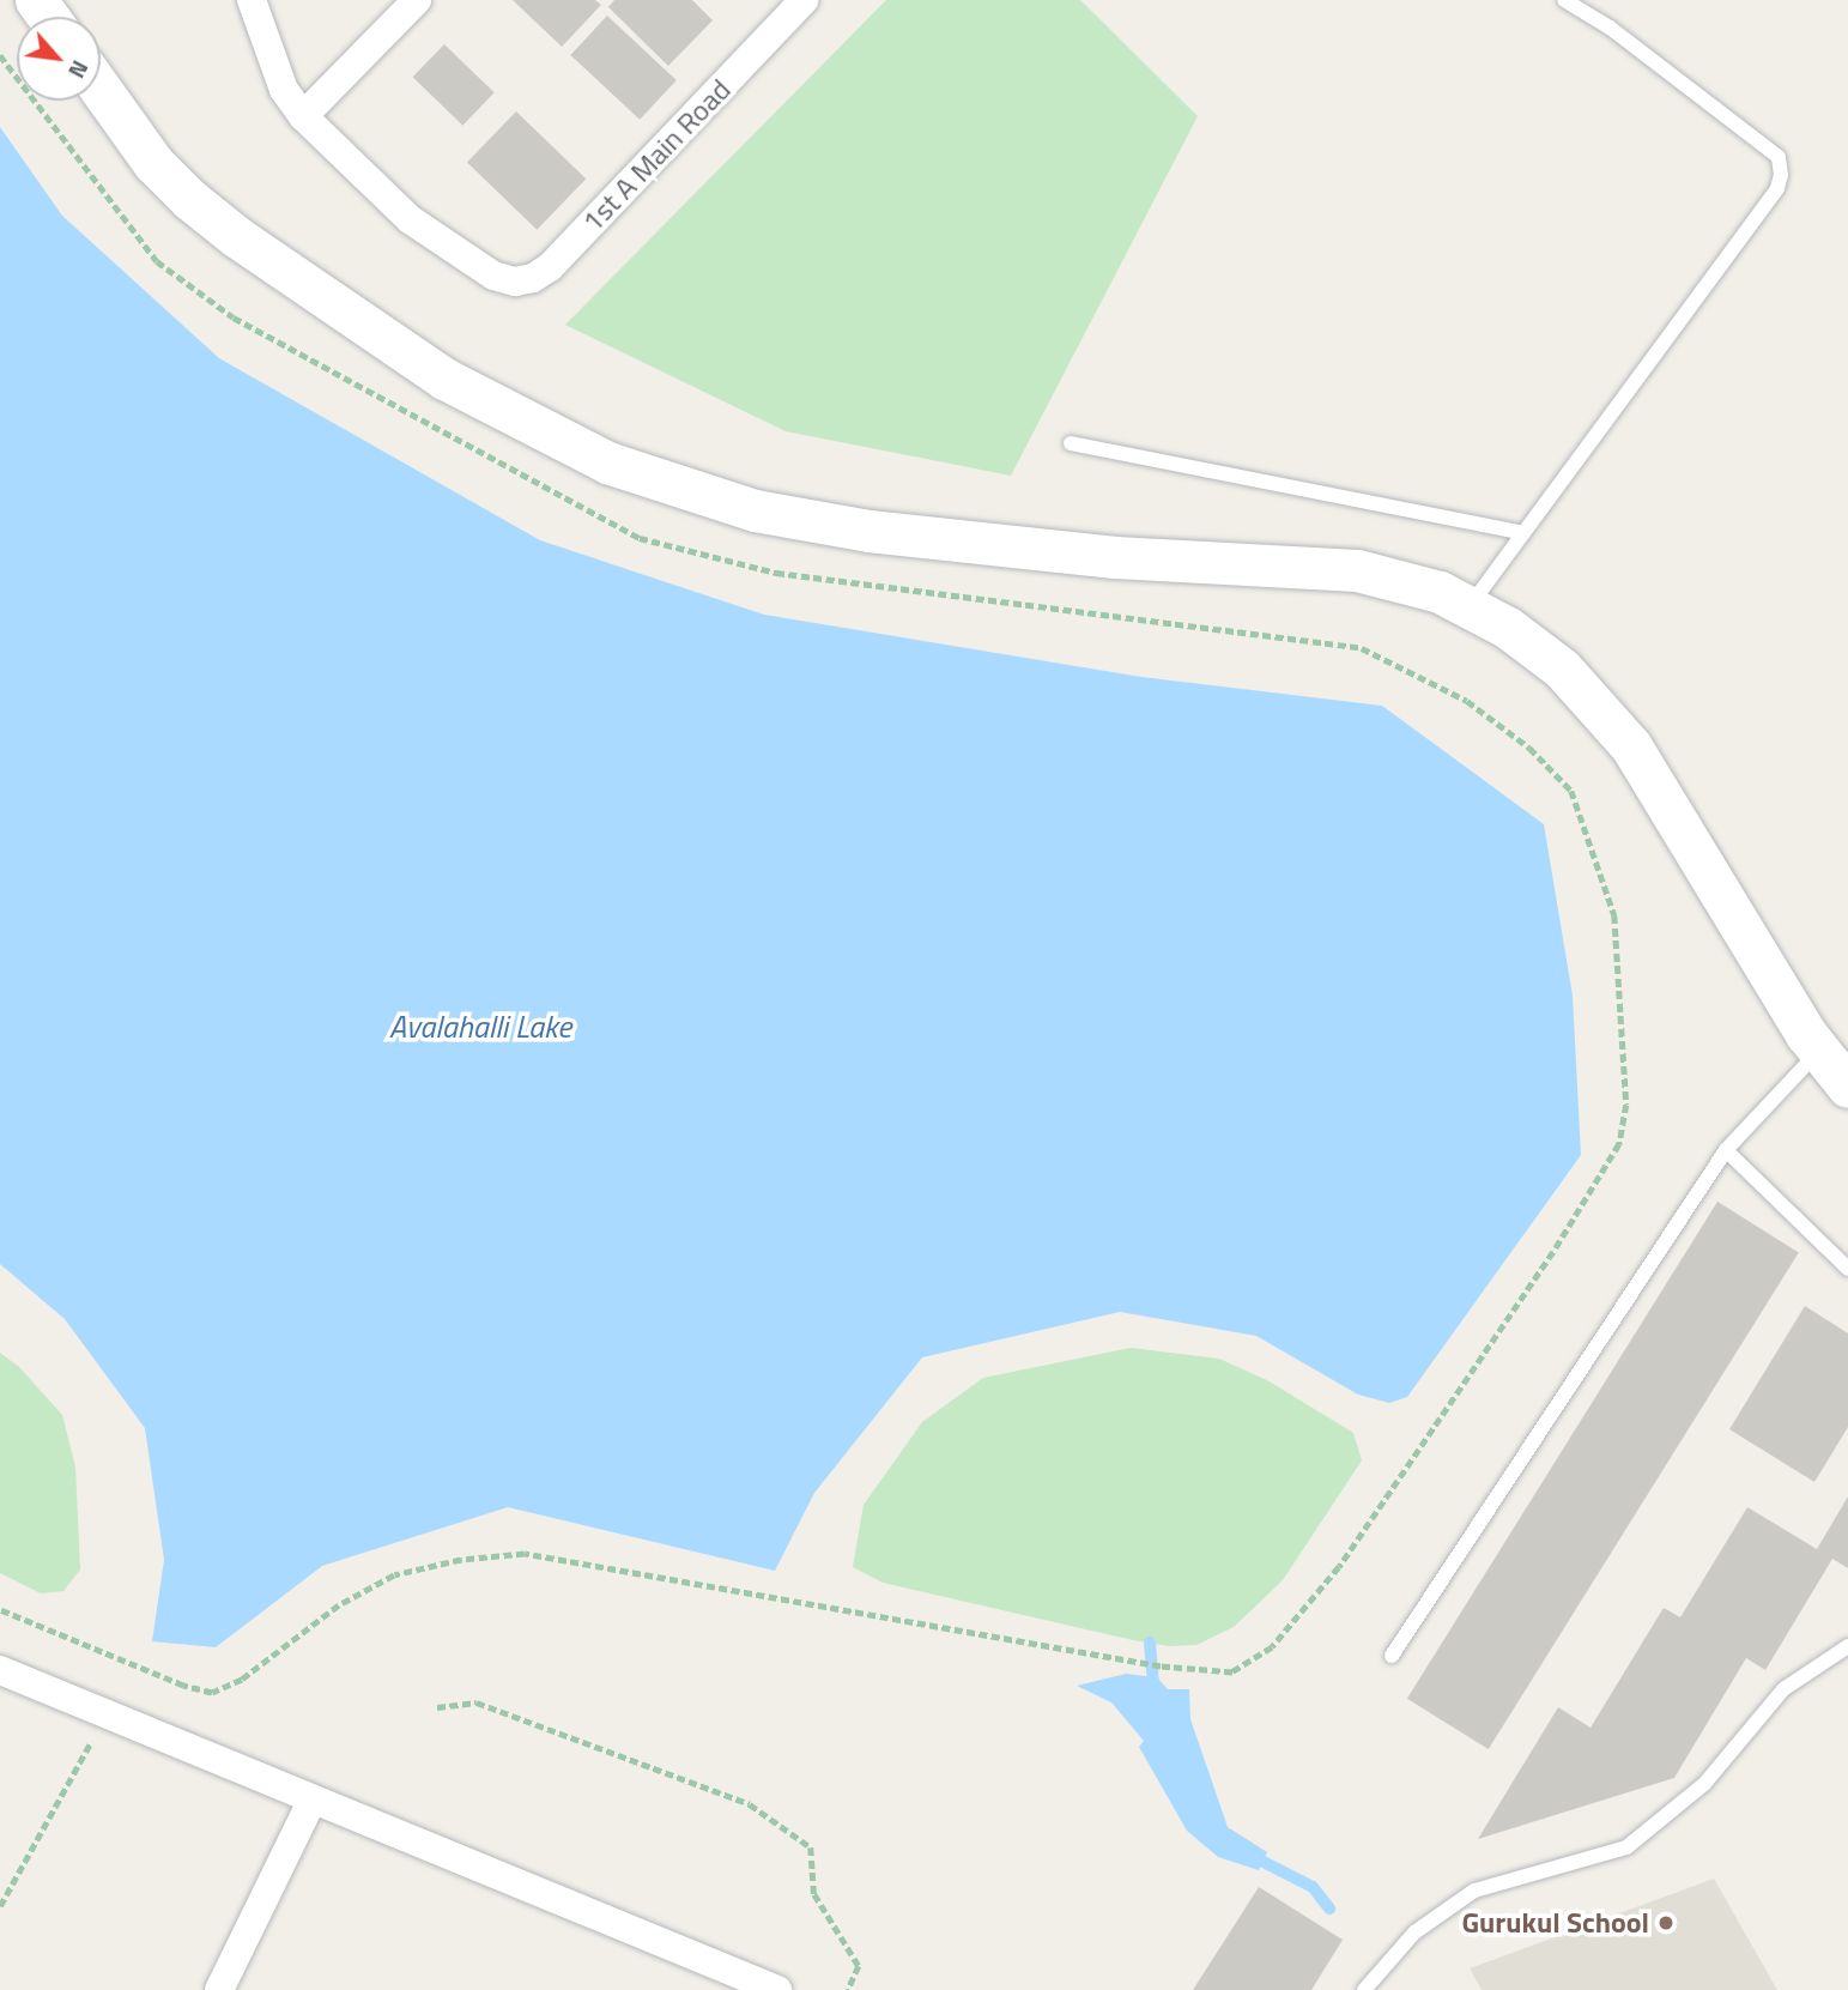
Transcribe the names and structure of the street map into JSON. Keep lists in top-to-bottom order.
{
  "streets": {
    "street": ["1st A Main Road"]
  },
  "water": ["Avalahalli Lake"],
  "places": ["Gurukul School"],
  "north": "bottom right"
}
